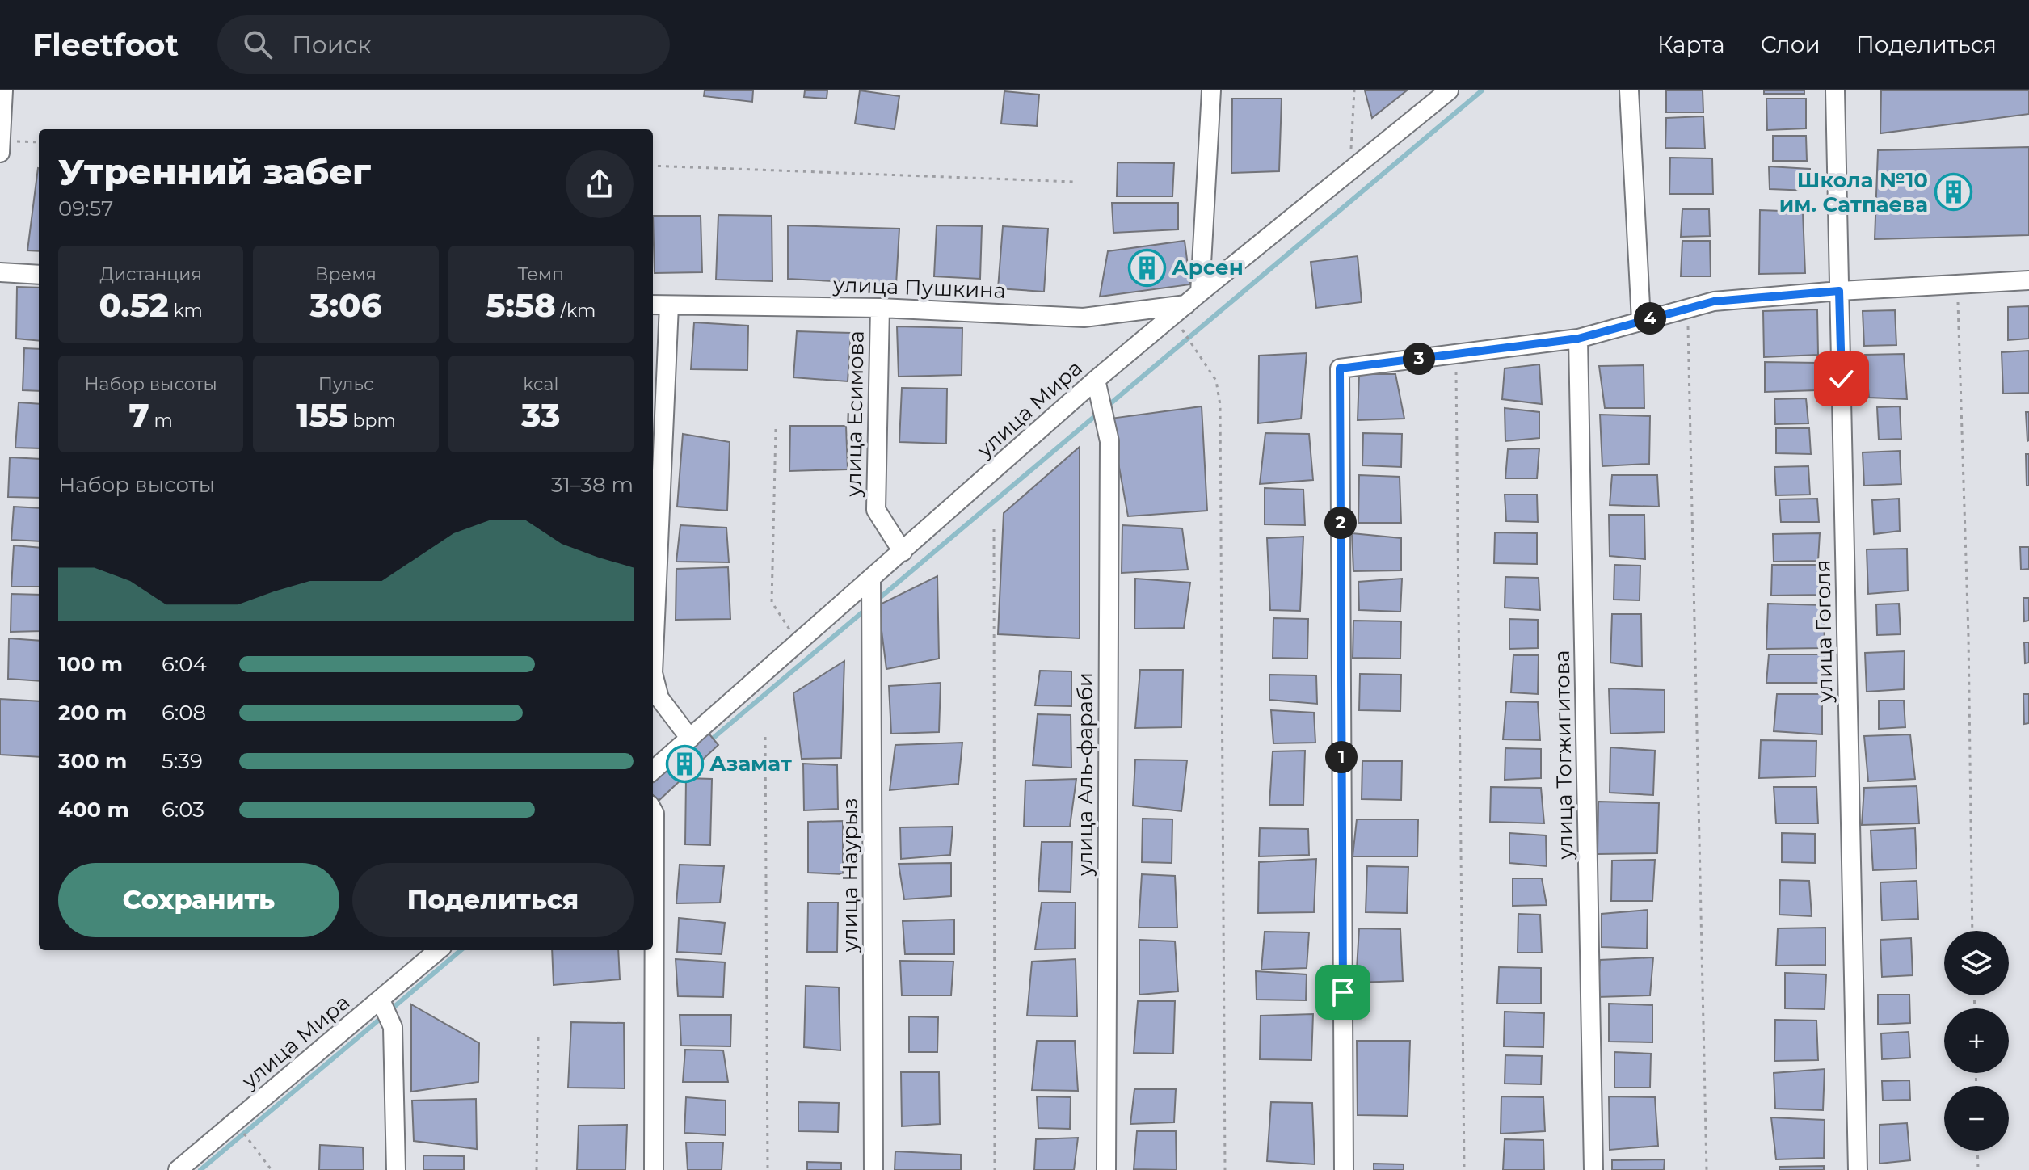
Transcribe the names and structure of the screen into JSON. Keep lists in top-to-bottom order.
{
  "streets": {
    "street": [
      "улица Пушкина",
      "улица Мира",
      "улица Есимова",
      "улица Гоголя",
      "улица Тогжигитова",
      "улица Аль-фараби",
      "улица Наурыз"
    ]
  },
  "crossings": [
    ["улица Пушкина", "улица Мира"],
    ["улица Пушкина", "улица Есимова"],
    ["улица Мира", "улица Есимова"],
    ["улица Мира", "улица Аль-фараби"],
    ["улица Мира", "улица Наурыз"]
  ],
  "places": {
    "building": ["Школа №10 им. Сатпаева", "Арсен", "Азамат"]
  },
  "page": {
    "header": "Fleetfoot",
    "search": "Поиск",
    "nav": ["Карта", "Слои", "Поделиться"],
    "heading": ["Утренний забег", "09:57"],
    "stats": [
      ["Дистанция", "0.52 km"],
      ["Время", "3:06"],
      ["Темп", "5:58 /km"],
      ["Набор высоты", "7 m"],
      ["Пульс", "155 bpm"],
      ["kcal", "33"]
    ],
    "pins": [
      "4",
      "3",
      "2",
      "1"
    ],
    "chart": ["Набор высоты", "31–38 m"],
    "list": [
      {
        "name": "100 m",
        "note": "6:04"
      },
      {
        "name": "200 m",
        "note": "6:08"
      },
      {
        "name": "300 m",
        "note": "5:39"
      },
      {
        "name": "400 m",
        "note": "6:03"
      }
    ],
    "buttons": ["Сохранить", "Поделиться"],
    "map_buttons": ["+", "−"]
  }
}
